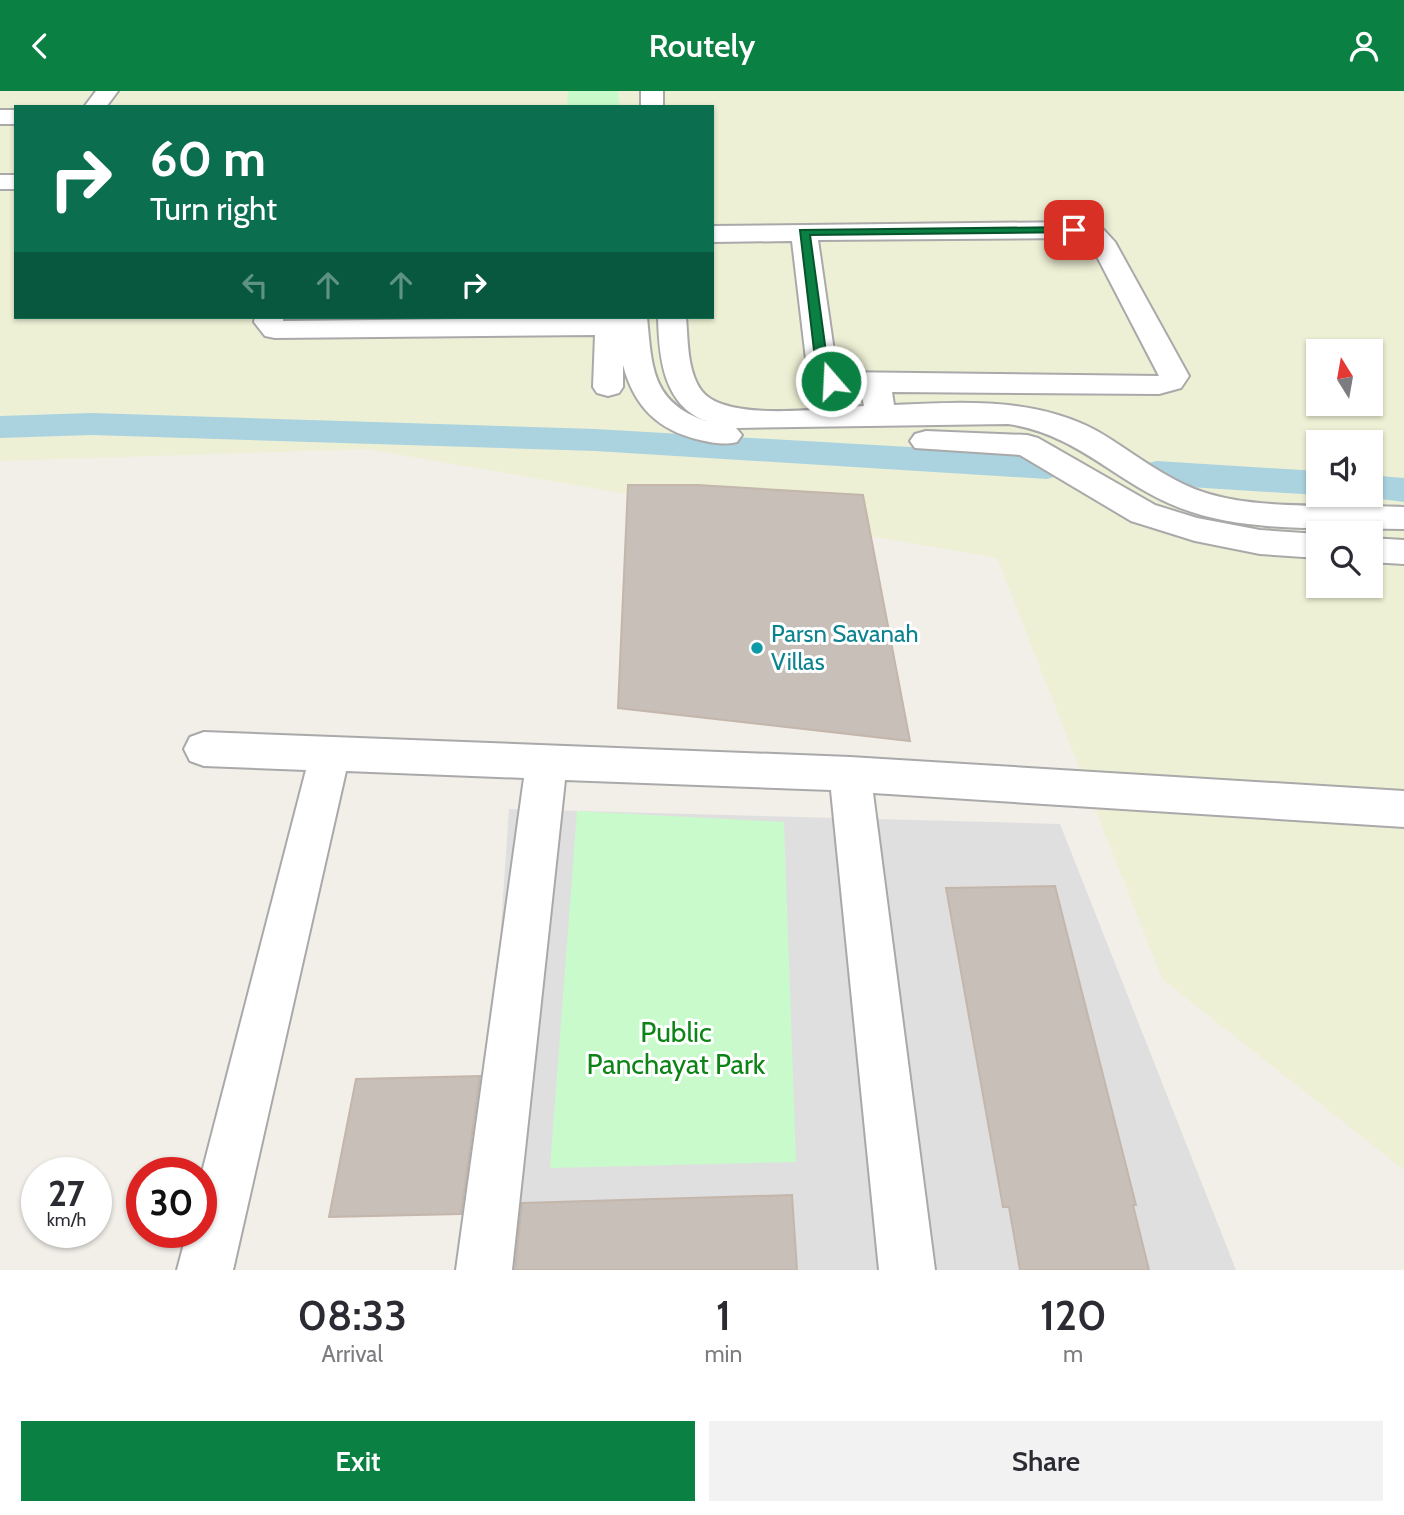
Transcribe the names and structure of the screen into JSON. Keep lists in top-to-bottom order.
{
  "parks": ["Public Panchayat Park"],
  "places": ["Parsn Savanah Villas"],
  "north": "top",
  "page": {
    "header": "Routely",
    "turn": ["60 m", "Turn right"],
    "speed": "27 km/h",
    "limit": "30",
    "eta": [
      "08:33",
      "Arrival",
      "1",
      "min",
      "120",
      "m"
    ],
    "buttons": ["Exit", "Share"]
  }
}
